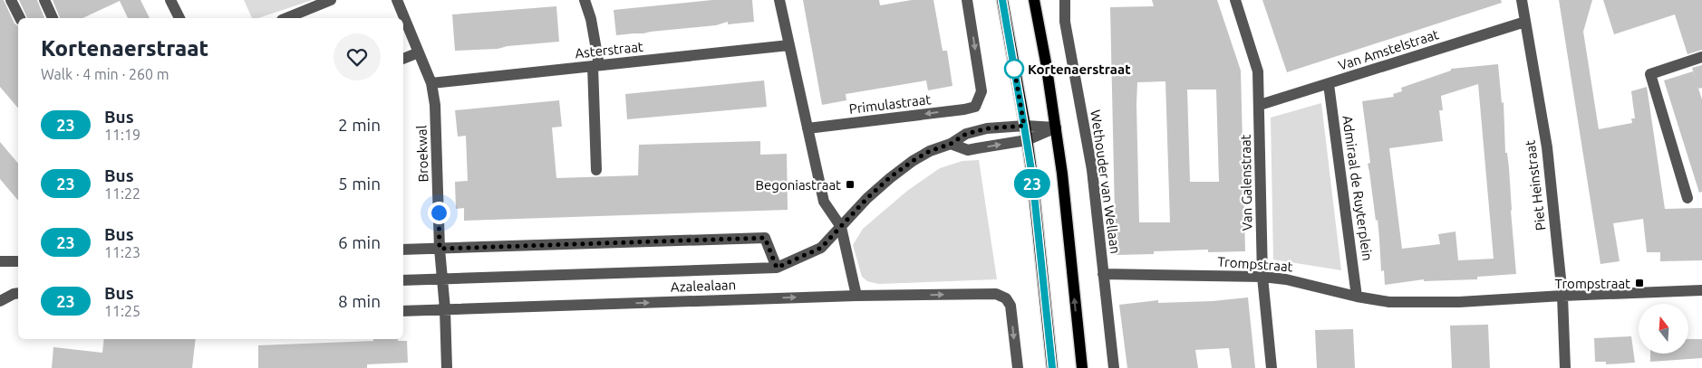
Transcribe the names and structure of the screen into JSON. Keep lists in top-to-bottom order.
{
  "streets": {
    "street": [
      "Asterstraat",
      "Van Amstelstraat",
      "Primulastraat",
      "Broekwal",
      "Wethouder van Wellaan",
      "Van Galenstraat",
      "Piet Heinstraat",
      "Admiraal de Ruyterplein",
      "Trompstraat",
      "Azalealaan"
    ]
  },
  "crossings": [
    ["Asterstraat", "Broekwal"],
    ["Van Amstelstraat", "Van Galenstraat"],
    ["Van Amstelstraat", "Piet Heinstraat"],
    ["Van Amstelstraat", "Admiraal de Ruyterplein"],
    ["Broekwal", "Azalealaan"],
    ["Wethouder van Wellaan", "Trompstraat"],
    ["Van Galenstraat", "Trompstraat"],
    ["Piet Heinstraat", "Trompstraat"],
    ["Admiraal de Ruyterplein", "Trompstraat"]
  ],
  "places": {
    "other": ["Kortenaerstraat"],
    "transit": ["Begoniastraat", "Trompstraat"]
  },
  "lines": ["bus line 23"],
  "north": "top",
  "page": {
    "on_map": "23",
    "heading": ["Kortenaerstraat", "Walk · 4 min · 260 m"],
    "list": [
      {
        "mark": "23",
        "name": "Bus",
        "note": "11:19",
        "value": "2 min"
      },
      {
        "mark": "23",
        "name": "Bus",
        "note": "11:22",
        "value": "5 min"
      },
      {
        "mark": "23",
        "name": "Bus",
        "note": "11:23",
        "value": "6 min"
      },
      {
        "mark": "23",
        "name": "Bus",
        "note": "11:25",
        "value": "8 min"
      }
    ]
  }
}
